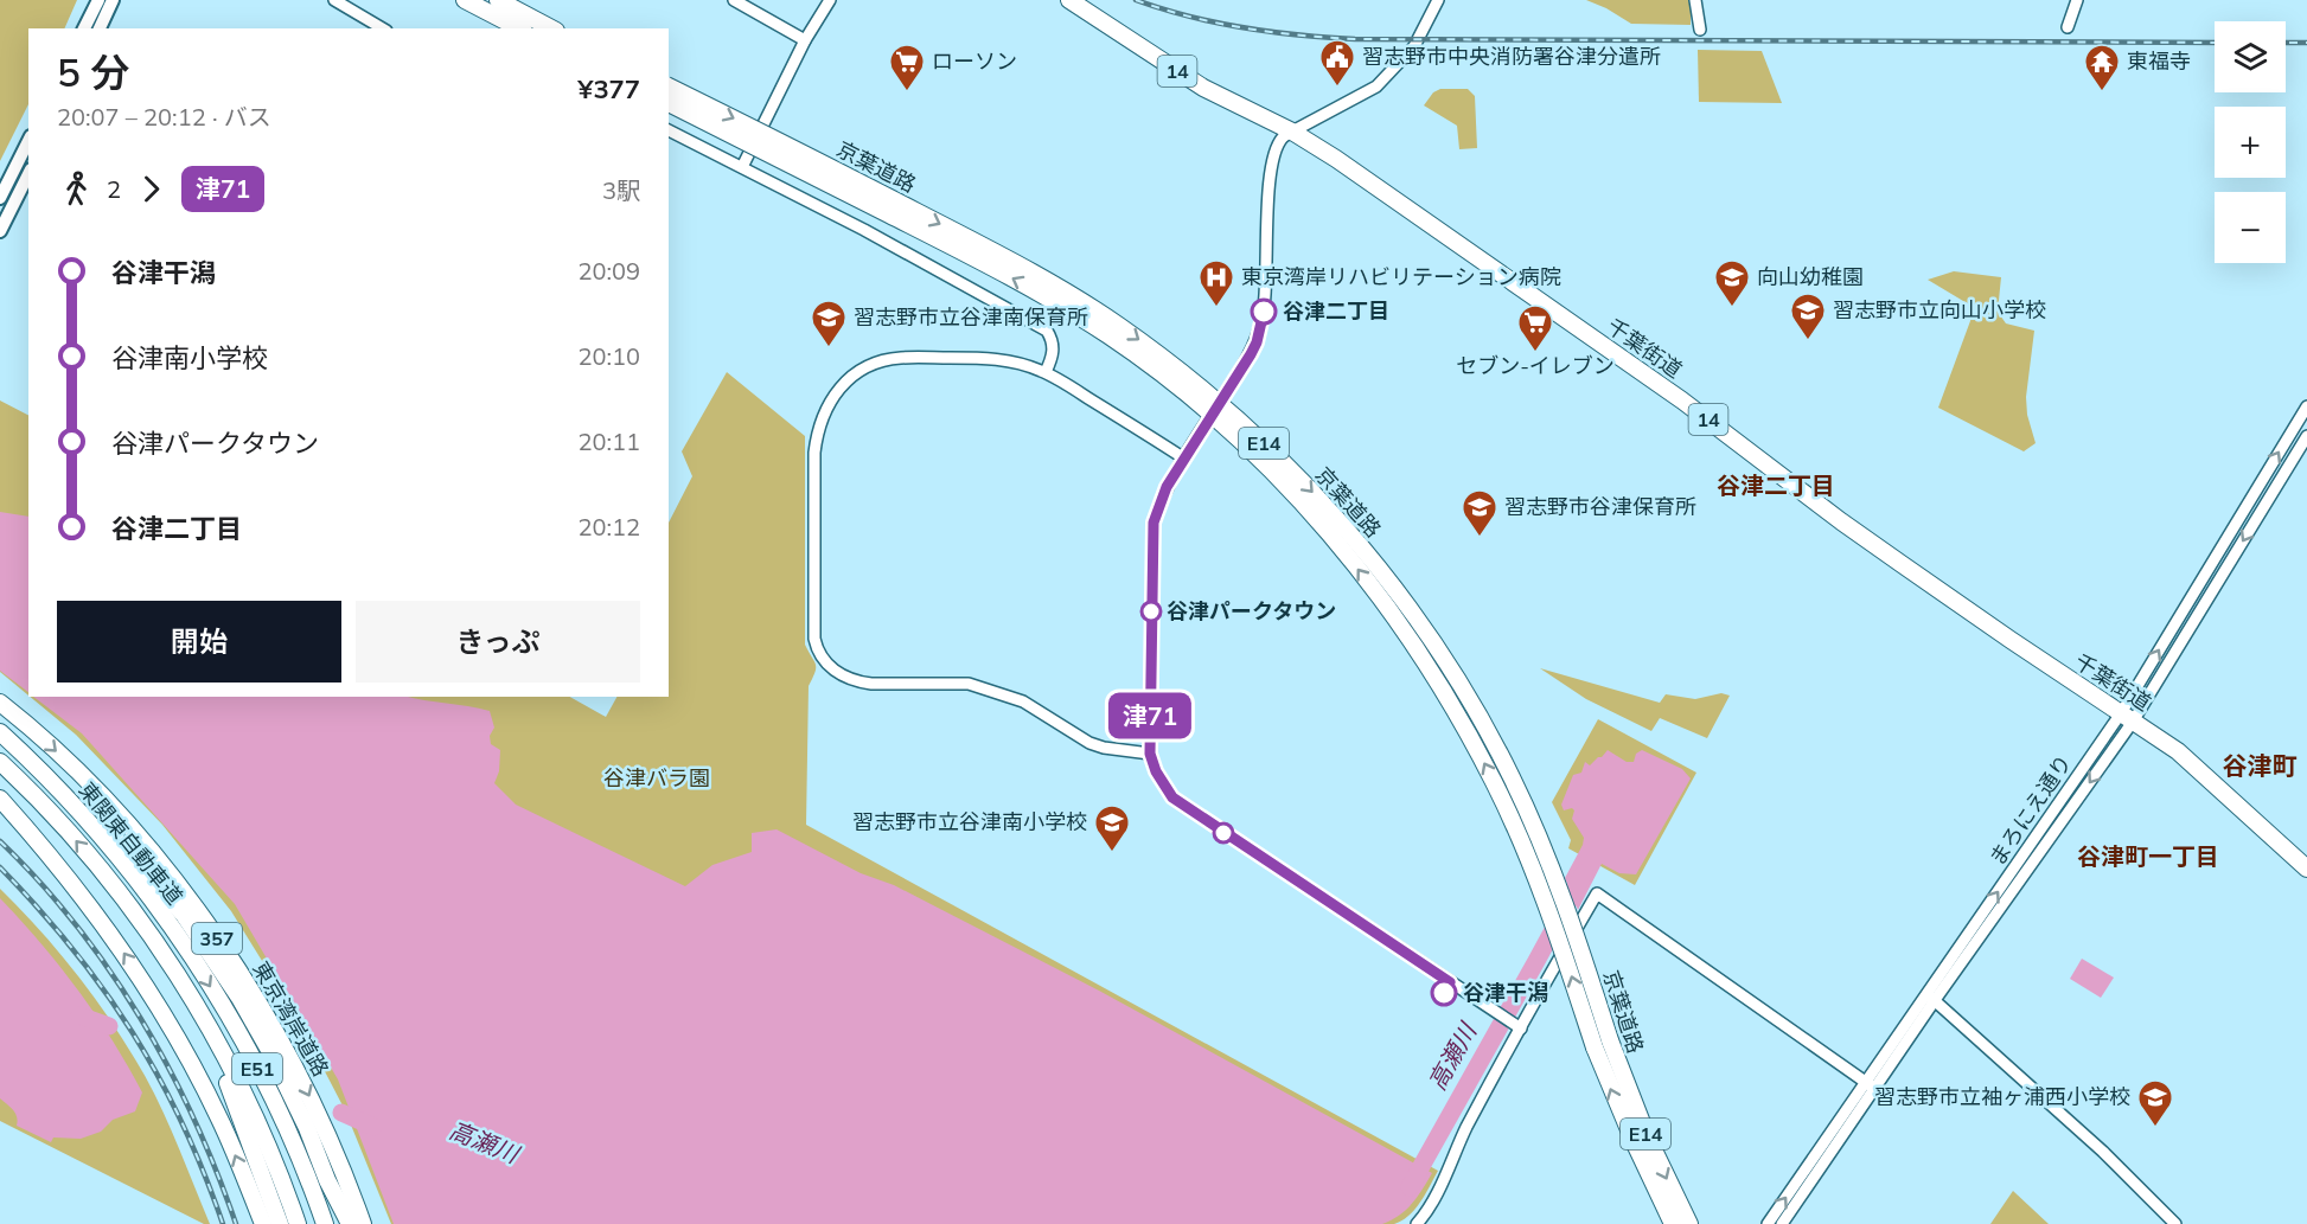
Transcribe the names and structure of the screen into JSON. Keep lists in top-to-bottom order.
{
  "streets": {
    "highway": [
      "14",
      "京葉道路",
      "千葉街道",
      "E14",
      "東関東自動車道",
      "357",
      "東京湾岸道路",
      "E51"
    ],
    "street": ["まろにえ通り"]
  },
  "crossings": [
    ["千葉街道", "まろにえ通り"]
  ],
  "districts": ["谷津二丁目", "谷津町", "谷津町一丁目"],
  "water": ["高瀬川"],
  "parks": ["谷津バラ園"],
  "places": {
    "public building": ["習志野市中央消防署谷津分遣所"],
    "supermarket": ["ローソン", "セブン-イレブン"],
    "temple": ["東福寺"],
    "hospital": ["東京湾岸リハビリテーション病院"],
    "school or university": [
      "向山幼稚園",
      "習志野市立向山小学校",
      "習志野市立谷津南保育所",
      "習志野市谷津保育所",
      "習志野市立谷津南小学校",
      "習志野市立袖ヶ浦西小学校"
    ],
    "other": ["谷津二丁目", "谷津パークタウン", "谷津干潟"]
  },
  "lines": ["bus line 津71"],
  "page": {
    "on_map": "津71",
    "map_buttons": ["+", "−"],
    "heading": ["5 分", "20:07 – 20:12 · バス", "¥377"],
    "legs": ["2", "津71", "3駅"],
    "list": [
      {
        "name": "谷津干潟",
        "value": "20:09"
      },
      {
        "name": "谷津南小学校",
        "value": "20:10"
      },
      {
        "name": "谷津パークタウン",
        "value": "20:11"
      },
      {
        "name": "谷津二丁目",
        "value": "20:12"
      }
    ],
    "buttons": ["開始", "きっぷ"]
  }
}
